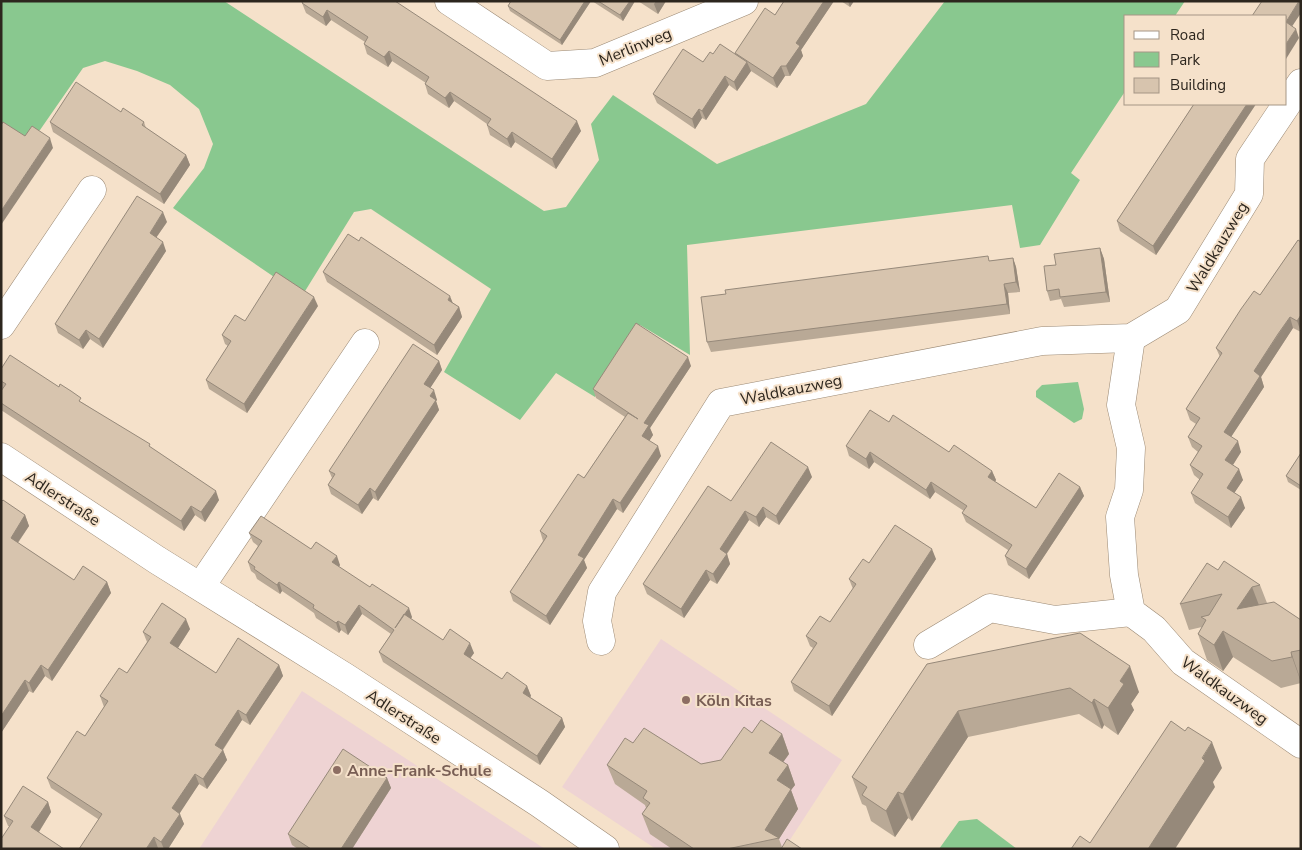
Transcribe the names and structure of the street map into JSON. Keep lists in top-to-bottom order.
{
  "streets": {
    "street": ["Merlinweg", "Waldkauzweg", "Adlerstraße"]
  },
  "places": ["Köln Kitas", "Anne-Frank-Schule"],
  "legend": ["Road", "Park", "Building"]
}
